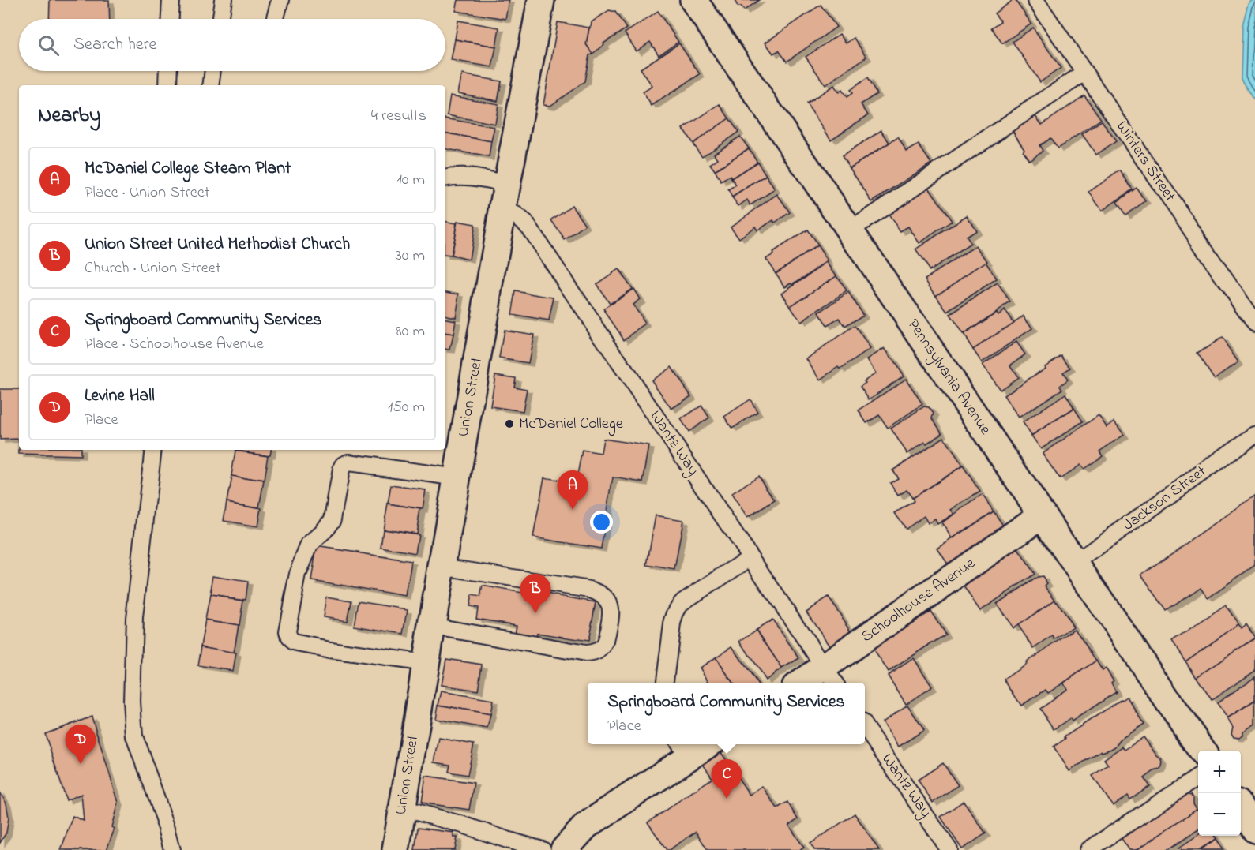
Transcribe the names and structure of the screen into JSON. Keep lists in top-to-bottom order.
{
  "streets": {
    "street": ["Pennsylvania Avenue", "Union Street", "Schoolhouse Avenue"],
    "lane": ["Winters Street", "Wantz Way", "Jackson Street"]
  },
  "crossings": [
    ["Pennsylvania Avenue", "Jackson Street"],
    ["Pennsylvania Avenue", "Schoolhouse Avenue"],
    ["Union Street", "Wantz Way"],
    ["Wantz Way", "Schoolhouse Avenue"]
  ],
  "places": ["McDaniel College"],
  "page": {
    "search": "Search here",
    "heading": ["Nearby", "4 results"],
    "list": [
      {
        "mark": "A",
        "name": "McDaniel College Steam Plant",
        "note": "Place · Union Street",
        "value": "10 m"
      },
      {
        "mark": "B",
        "name": "Union Street United Methodist Church",
        "note": "Church · Union Street",
        "value": "30 m"
      },
      {
        "mark": "C",
        "name": "Springboard Community Services",
        "note": "Place · Schoolhouse Avenue",
        "value": "80 m"
      },
      {
        "mark": "D",
        "name": "Levine Hall",
        "note": "Place",
        "value": "150 m"
      }
    ],
    "pins": [
      "A",
      "B",
      "D",
      "C"
    ],
    "popup": ["Springboard Community Services", "Place"],
    "map_buttons": ["+", "−"]
  }
}
